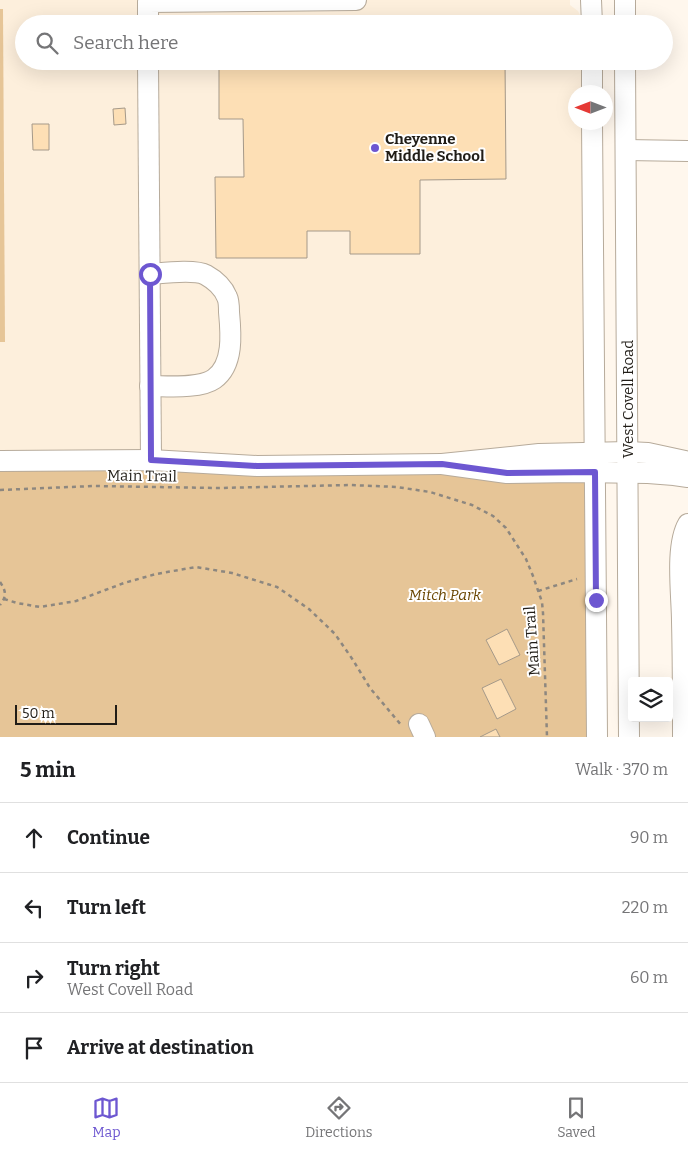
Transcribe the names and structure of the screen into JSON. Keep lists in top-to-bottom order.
{
  "streets": {
    "street": ["West Covell Road"],
    "path": ["Main Trail"]
  },
  "parks": ["Mitch Park"],
  "places": ["Cheyenne Middle School"],
  "scale_bar": "50 m",
  "north": "left",
  "page": {
    "search": "Search here",
    "scale": "50 m",
    "heading": ["5 min", "Walk · 370 m"],
    "list": [
      ["Continue", "90 m"],
      ["Turn left", "220 m"],
      ["Turn right", "West Covell Road", "60 m"],
      "Arrive at destination"
    ],
    "nav": ["Map", "Directions", "Saved"]
  }
}
